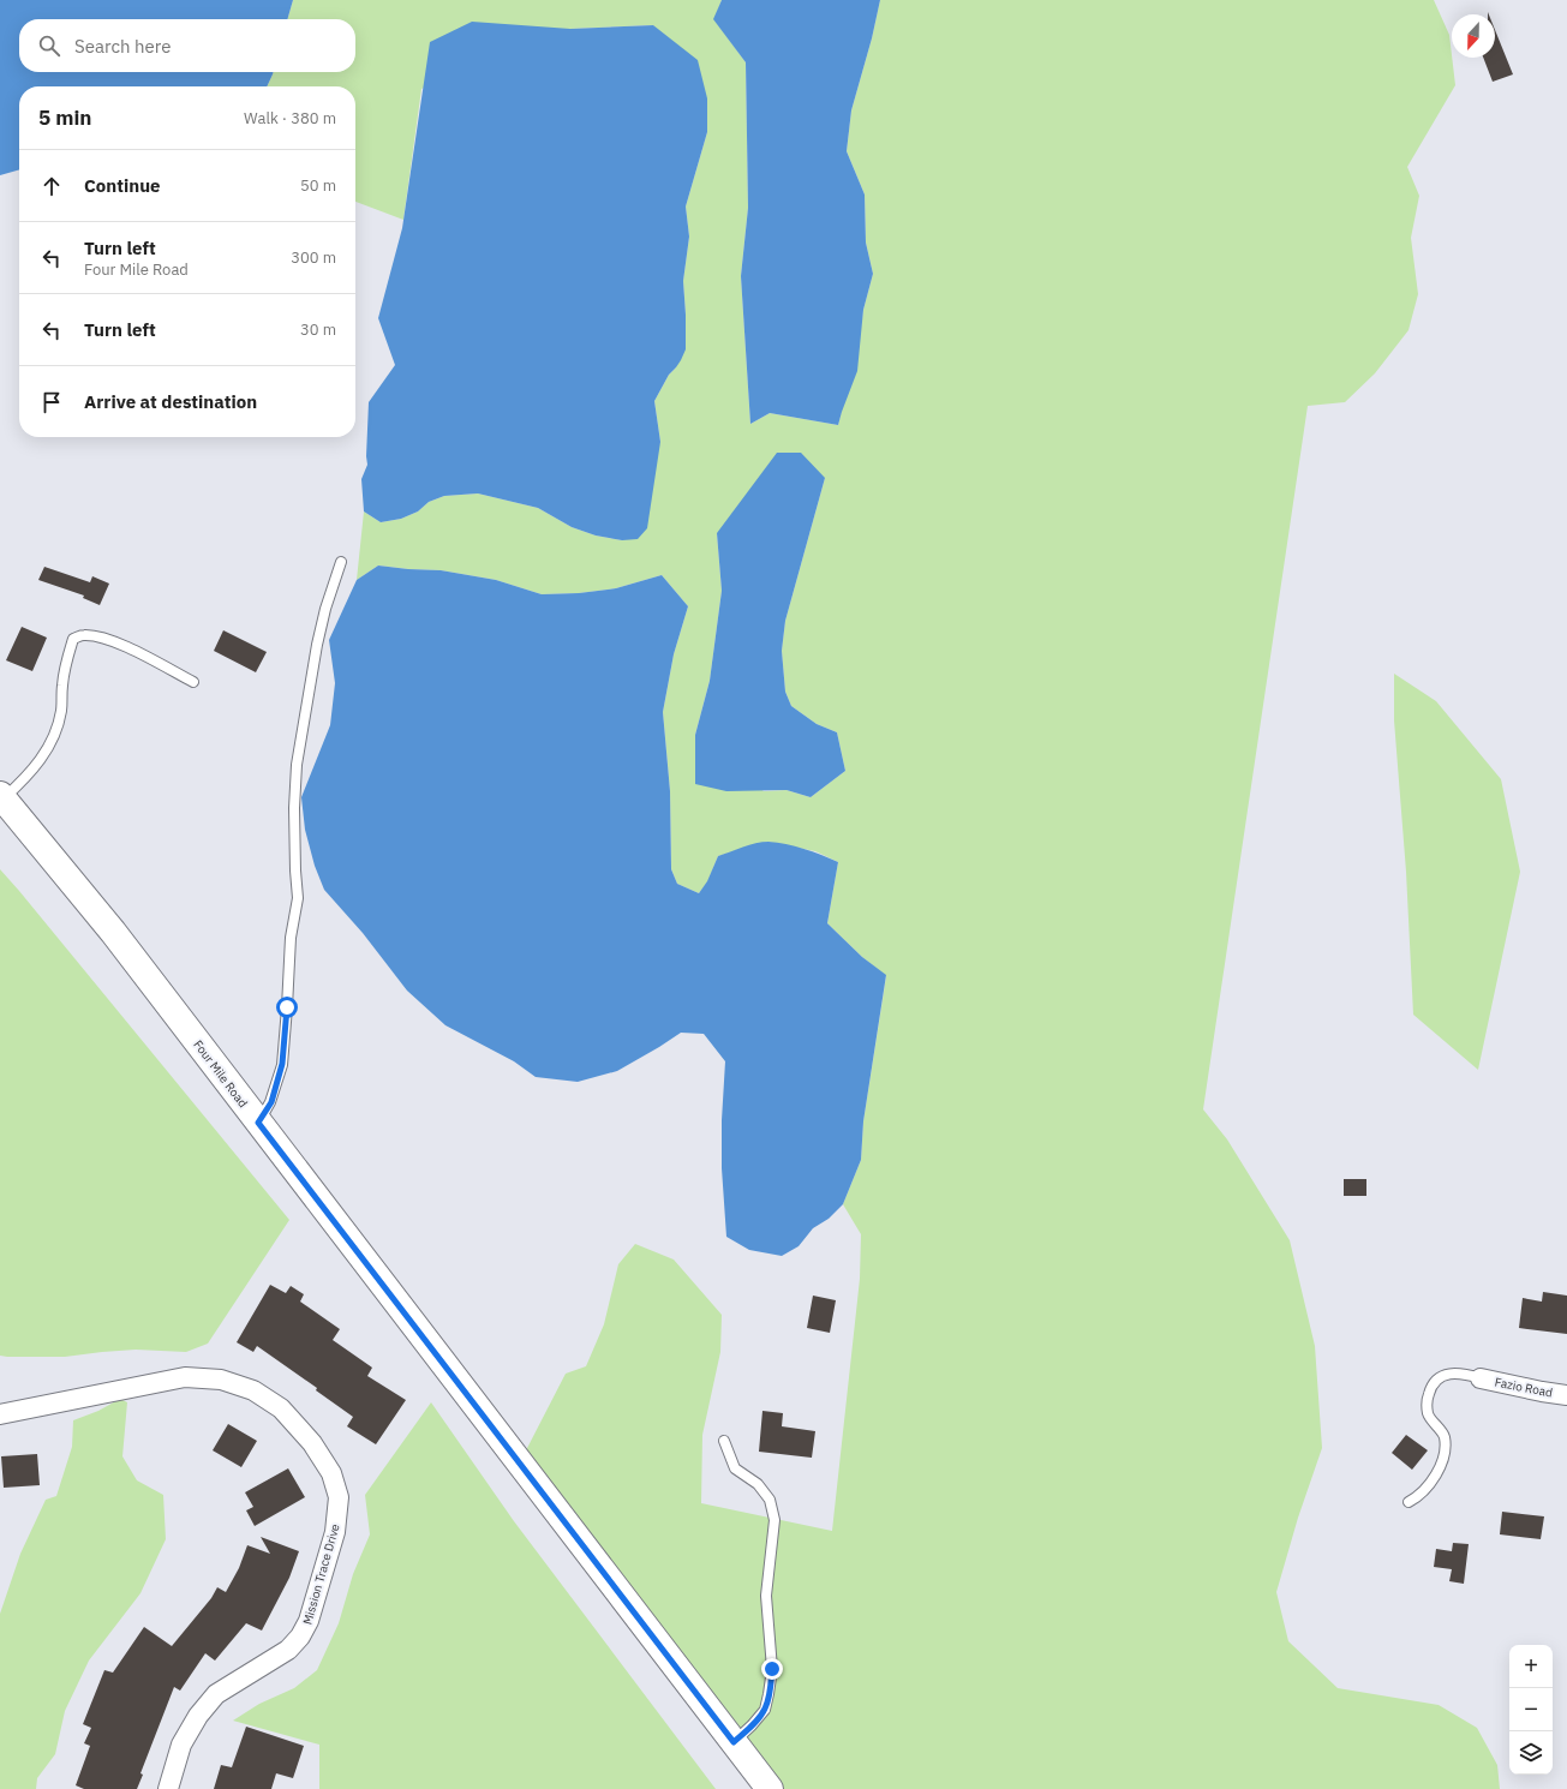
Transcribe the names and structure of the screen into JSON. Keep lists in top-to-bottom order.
{
  "streets": {
    "main road": ["Four Mile Road"],
    "street": ["Fazio Road", "Mission Trace Drive"]
  },
  "north": "bottom",
  "page": {
    "search": "Search here",
    "heading": ["5 min", "Walk · 380 m"],
    "list": [
      ["Continue", "50 m"],
      ["Turn left", "Four Mile Road", "300 m"],
      ["Turn left", "30 m"],
      "Arrive at destination"
    ],
    "map_buttons": ["+", "−"]
  }
}
